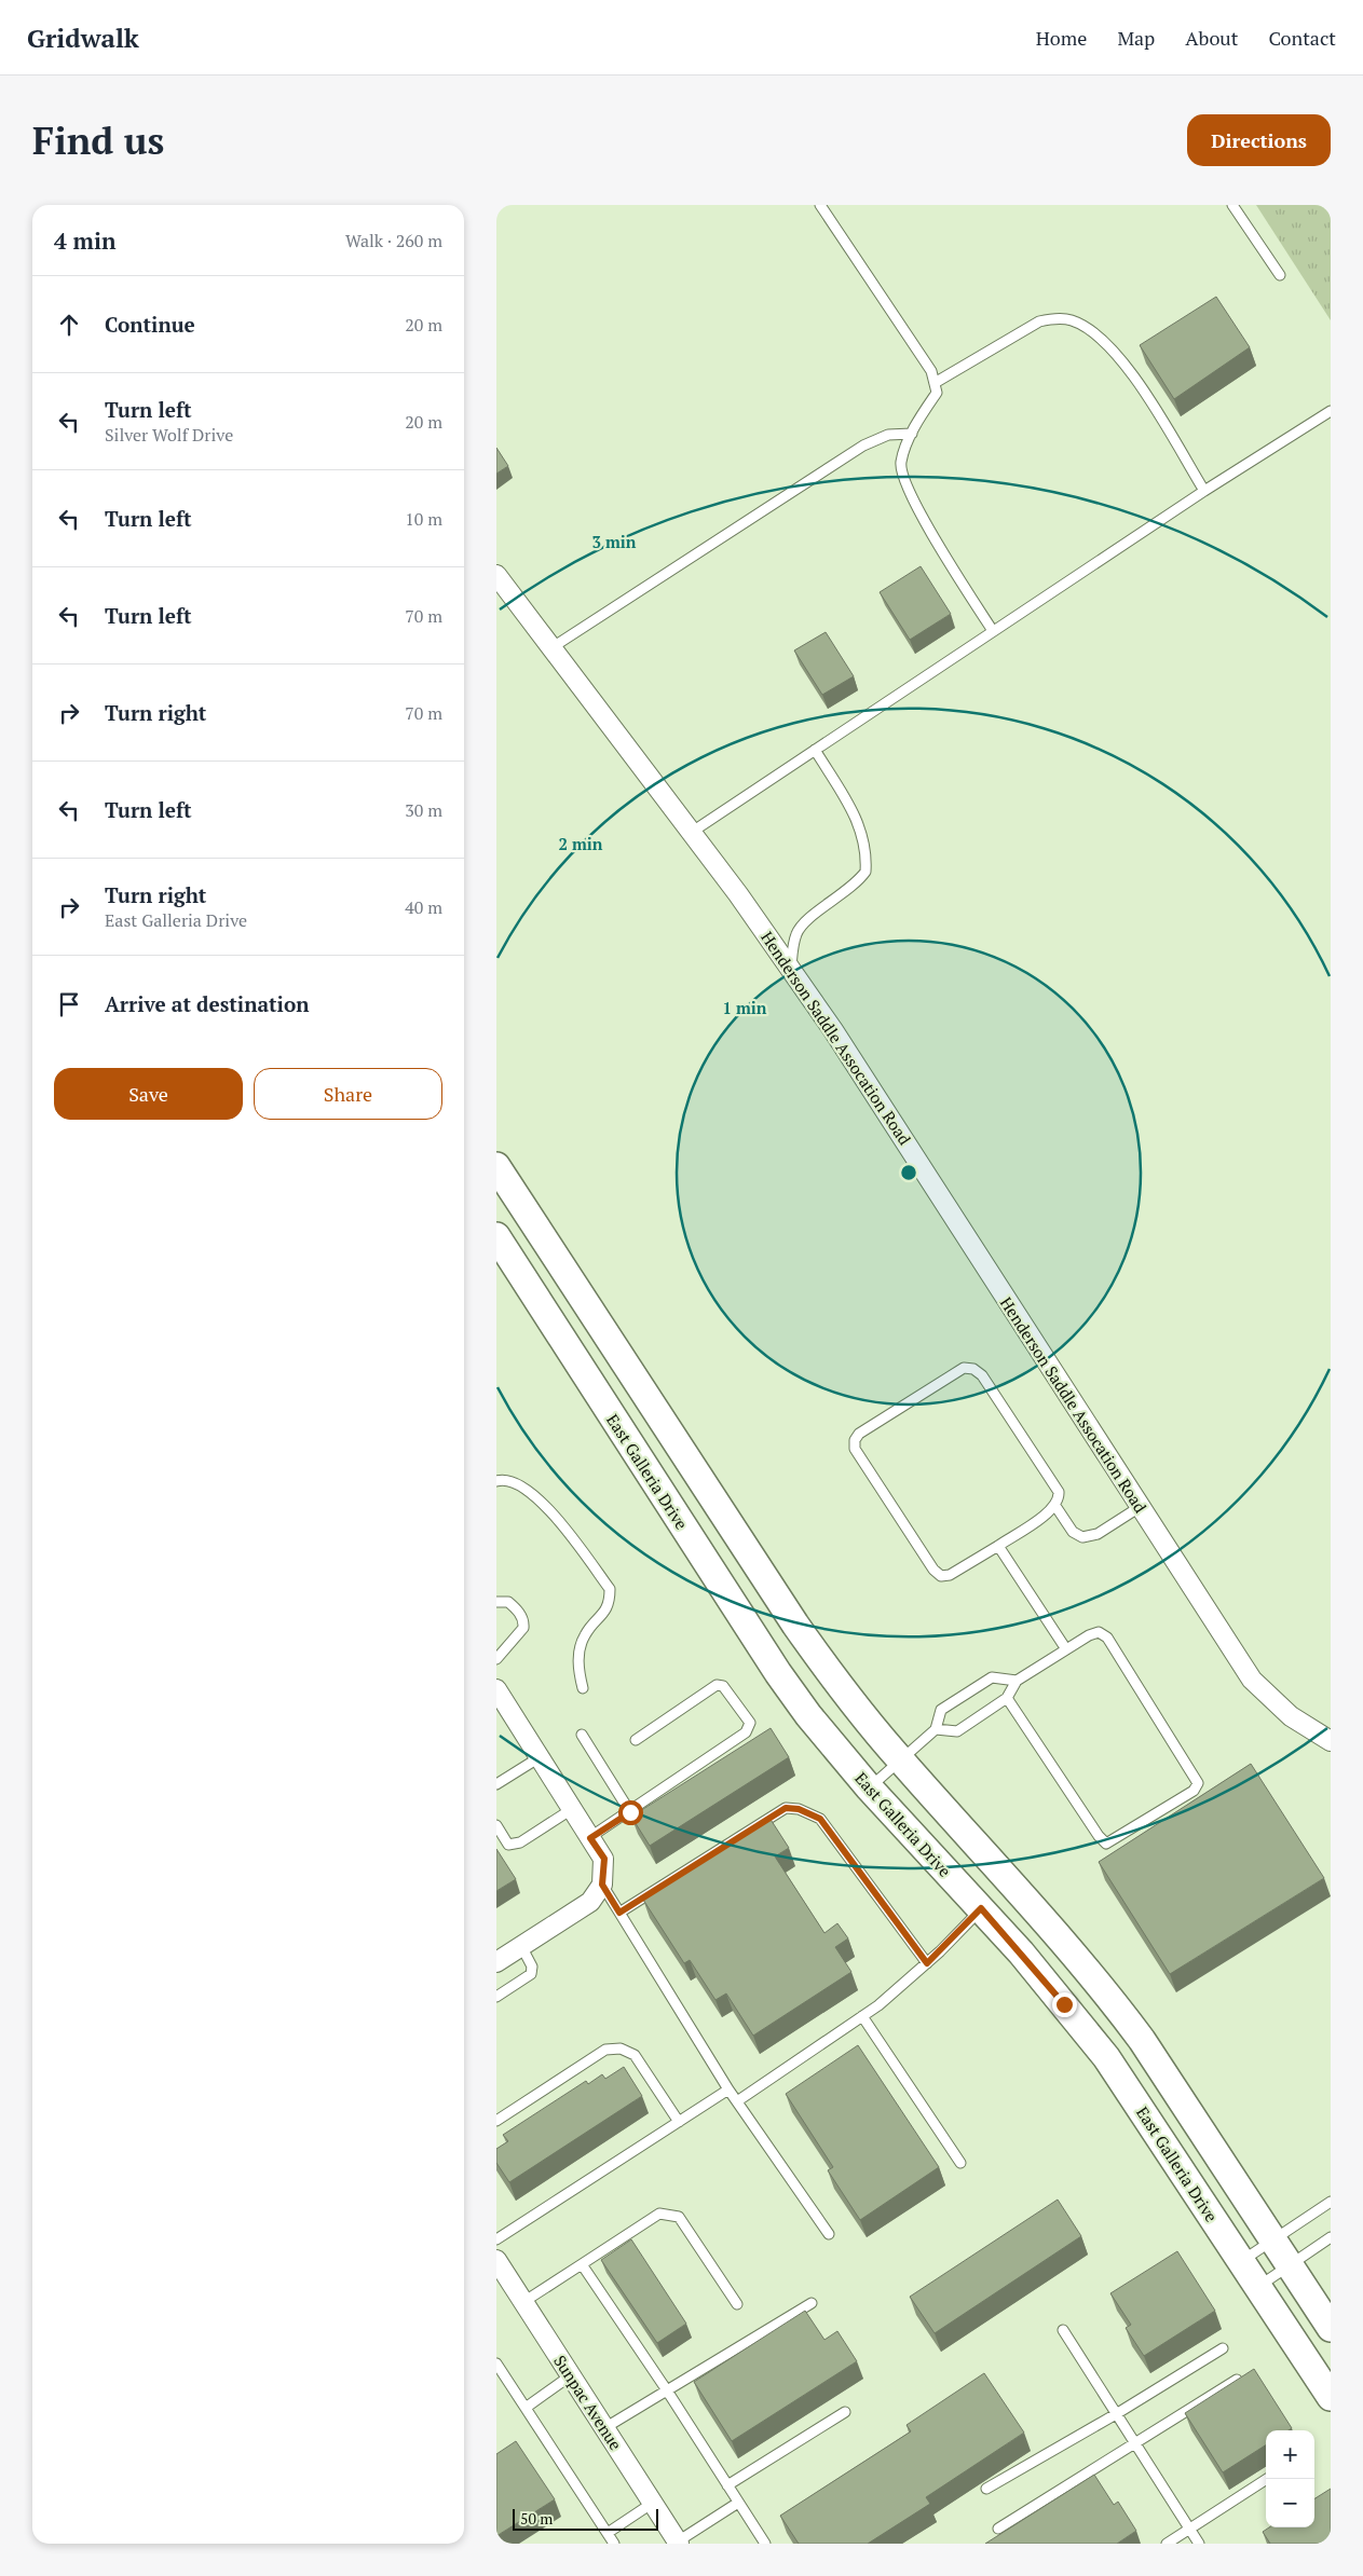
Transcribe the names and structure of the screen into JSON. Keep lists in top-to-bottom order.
{
  "streets": {
    "main road": ["East Galleria Drive"],
    "street": ["Henderson Saddle Assocation Road", "Sunpac Avenue"]
  },
  "scale_bar": "50 m",
  "page": {
    "header": "Gridwalk",
    "nav": [
      "Home",
      "Map",
      "About",
      "Contact"
    ],
    "buttons": [
      "Directions",
      ["Save", "Share"]
    ],
    "title": "Find us",
    "heading": ["4 min", "Walk · 260 m"],
    "list": [
      ["Continue", "20 m"],
      ["Turn left", "Silver Wolf Drive", "20 m"],
      ["Turn left", "10 m"],
      ["Turn left", "70 m"],
      ["Turn right", "70 m"],
      ["Turn left", "30 m"],
      ["Turn right", "East Galleria Drive", "40 m"],
      "Arrive at destination"
    ],
    "map_buttons": ["+", "−"],
    "scale": "50 m"
  },
  "rings": ["3 min", "2 min", "1 min"]
}
